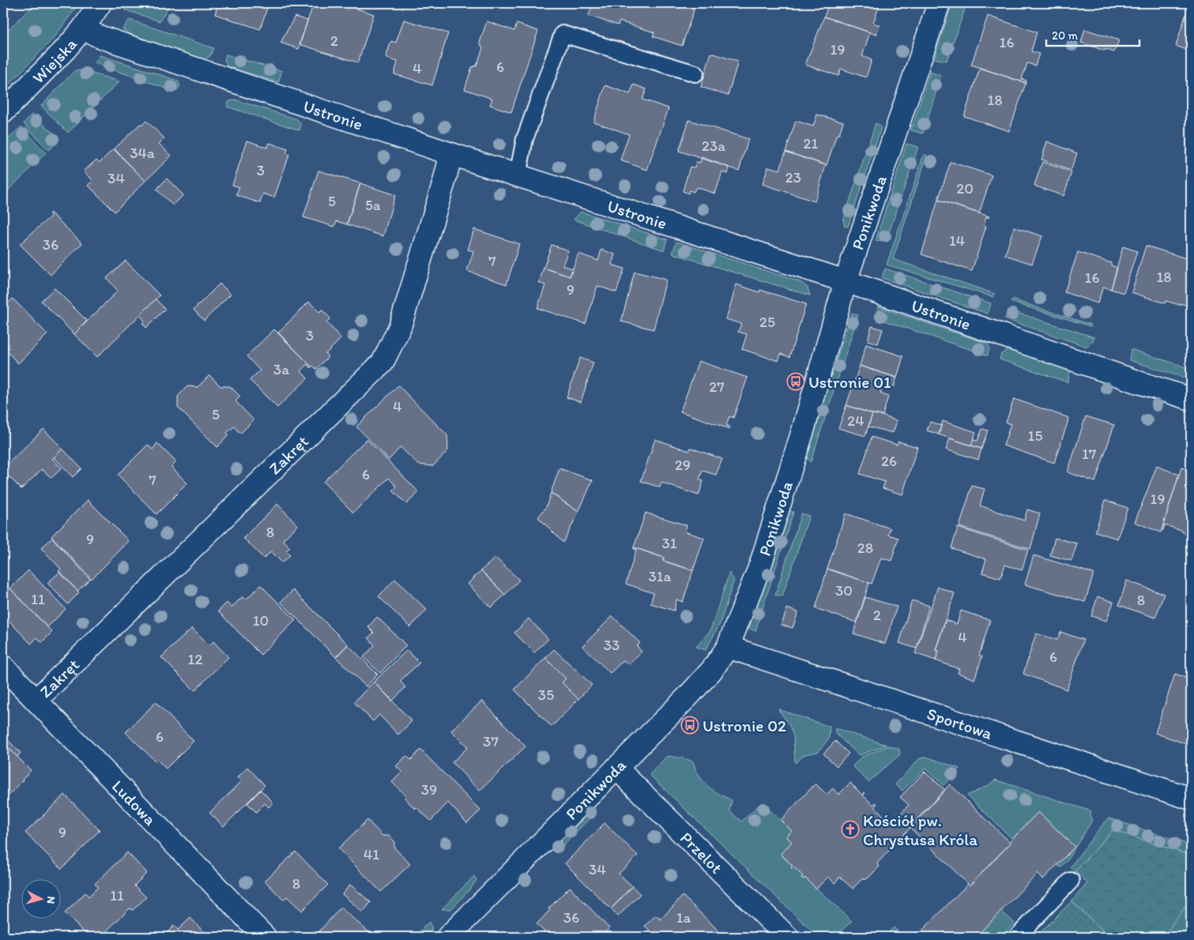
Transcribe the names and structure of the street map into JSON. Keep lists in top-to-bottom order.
{
  "streets": {
    "street": [
      "Wiejska",
      "Ustronie",
      "Ponikwoda",
      "Zakręt",
      "Sportowa",
      "Ludowa",
      "Przelot"
    ]
  },
  "crossings": [
    ["Wiejska", "Ustronie"],
    ["Ustronie", "Ponikwoda"],
    ["Ustronie", "Zakręt"],
    ["Ponikwoda", "Sportowa"],
    ["Ponikwoda", "Przelot"],
    ["Zakręt", "Ludowa"]
  ],
  "places": {
    "bus stop": ["Ustronie 01", "Ustronie 02"],
    "church": ["Kościół pw. Chrystusa Króla"]
  },
  "house_numbers": [
    "2",
    "16",
    "19",
    "6",
    "4",
    "18",
    "21",
    "23a",
    "34a",
    "3",
    "23",
    "34",
    "20",
    "5",
    "5a",
    "14",
    "36",
    "7",
    "18",
    "16",
    "9",
    "25",
    "3",
    "3a",
    "27",
    "4",
    "5",
    "24",
    "15",
    "17",
    "26",
    "29",
    "6",
    "7",
    "19",
    "8",
    "9",
    "31",
    "28",
    "31a",
    "30",
    "11",
    "8",
    "2",
    "10",
    "4",
    "33",
    "6",
    "12",
    "35",
    "6",
    "37",
    "39",
    "9",
    "41",
    "34",
    "8",
    "11",
    "36",
    "1a"
  ],
  "scale_bar": "20 m",
  "north": "right"
}
